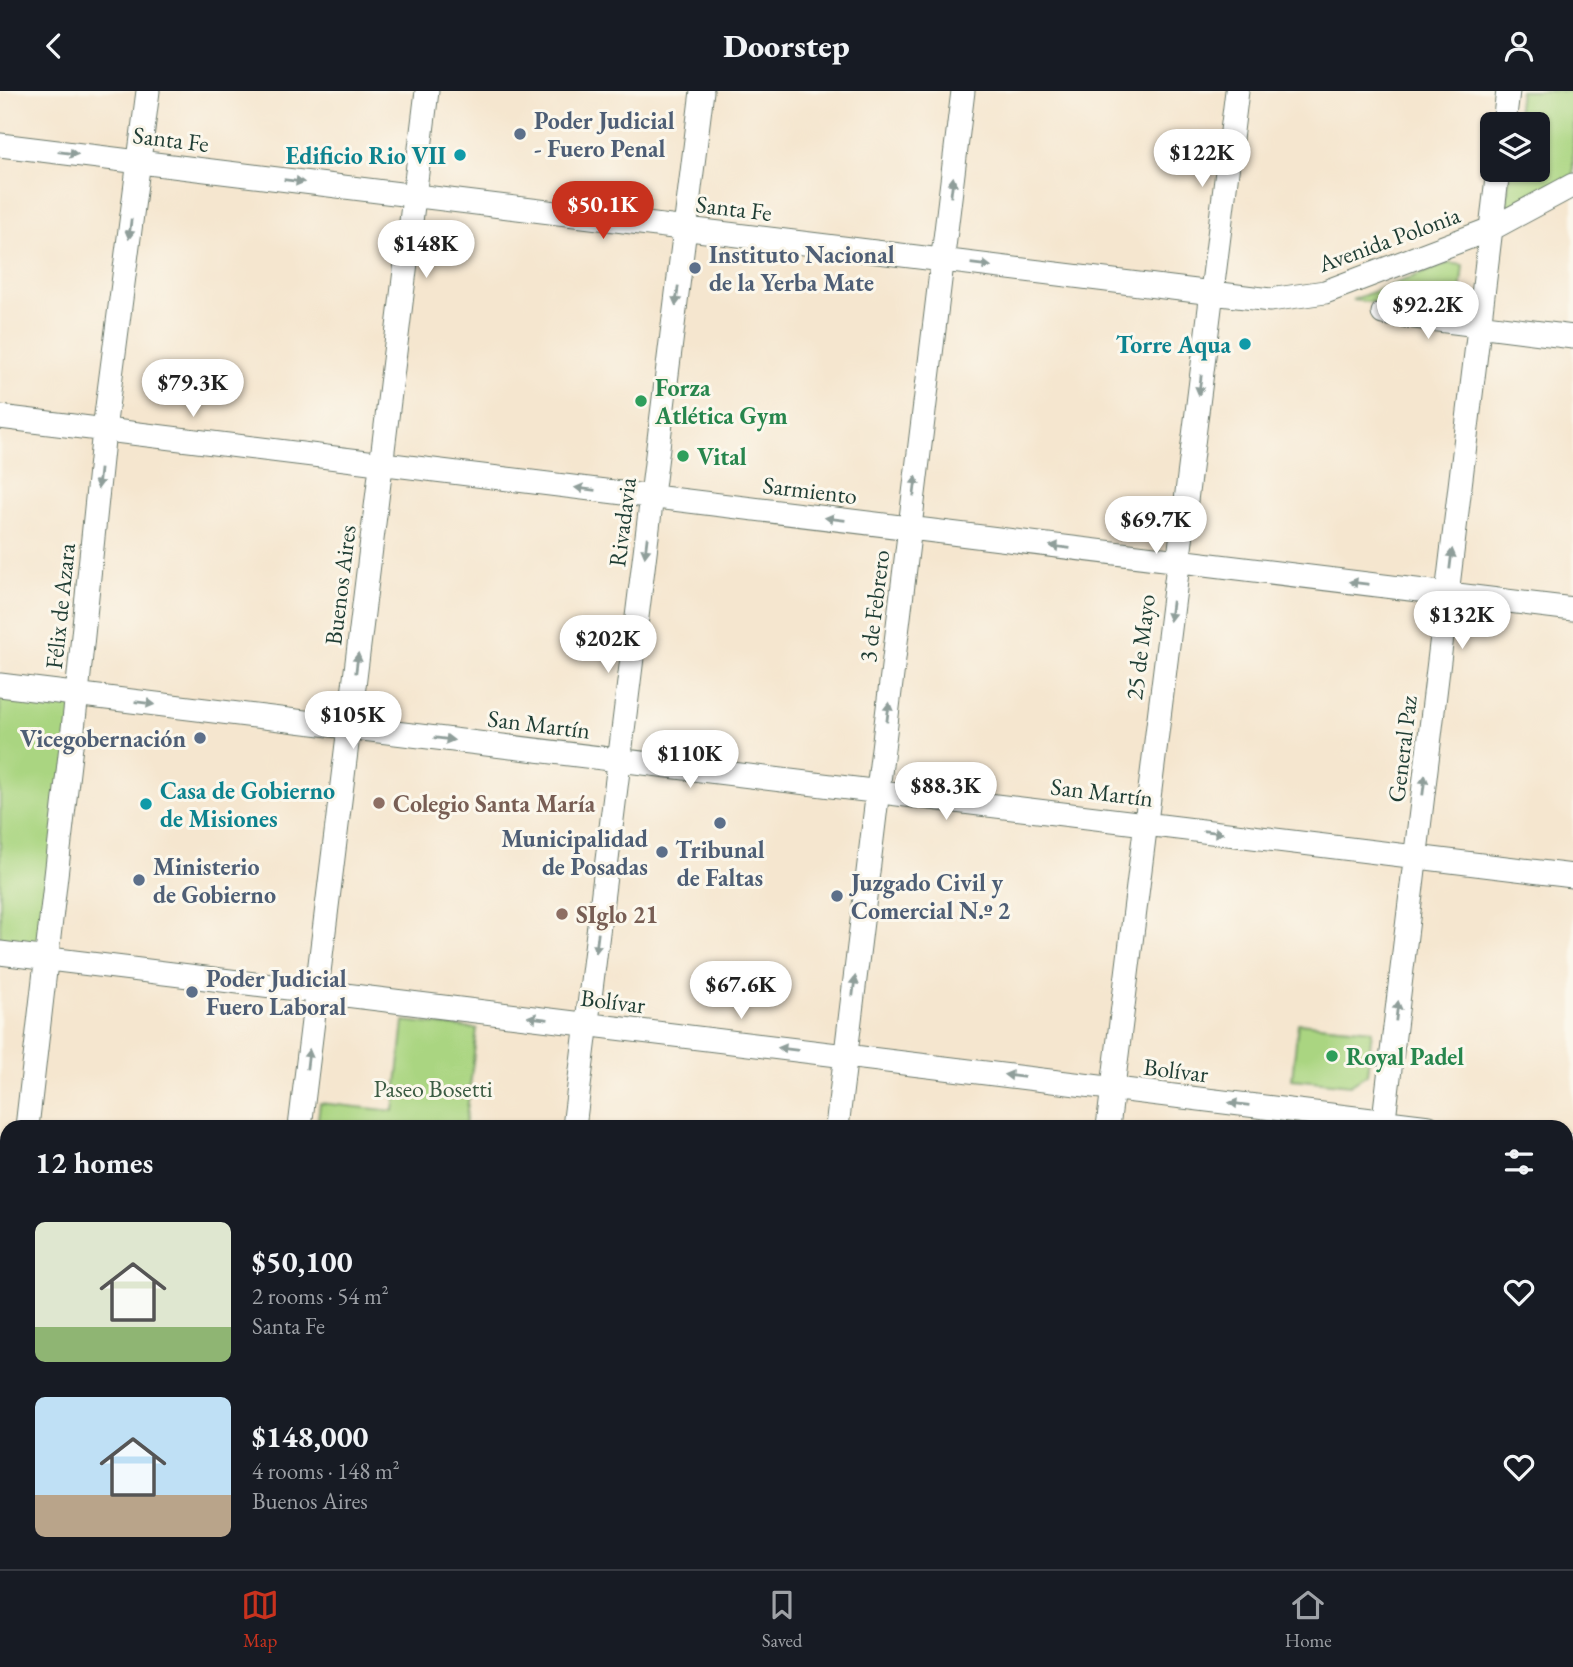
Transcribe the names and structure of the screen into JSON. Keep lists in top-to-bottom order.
{
  "streets": {
    "street": [
      "Santa Fe",
      "Avenida Polonia",
      "Sarmiento",
      "Rivadavia",
      "Buenos Aires",
      "Félix de Azara",
      "3 de Febrero",
      "25 de Mayo",
      "San Martín",
      "General Paz",
      "Bolívar"
    ]
  },
  "crossings": [
    ["Santa Fe", "Avenida Polonia"],
    ["Santa Fe", "Rivadavia"],
    ["Santa Fe", "Buenos Aires"],
    ["Santa Fe", "Félix de Azara"],
    ["Santa Fe", "3 de Febrero"],
    ["Santa Fe", "25 de Mayo"],
    ["Avenida Polonia", "25 de Mayo"],
    ["Avenida Polonia", "General Paz"],
    ["Sarmiento", "Rivadavia"],
    ["Sarmiento", "Buenos Aires"],
    ["Sarmiento", "Félix de Azara"],
    ["Sarmiento", "3 de Febrero"],
    ["Sarmiento", "25 de Mayo"],
    ["Sarmiento", "General Paz"],
    ["Rivadavia", "San Martín"],
    ["Rivadavia", "Bolívar"],
    ["Buenos Aires", "San Martín"],
    ["Buenos Aires", "Bolívar"],
    ["Félix de Azara", "San Martín"],
    ["Félix de Azara", "Bolívar"],
    ["3 de Febrero", "San Martín"],
    ["3 de Febrero", "Bolívar"],
    ["25 de Mayo", "San Martín"],
    ["25 de Mayo", "Bolívar"],
    ["San Martín", "General Paz"]
  ],
  "one_way": [
    "Santa Fe",
    "Sarmiento",
    "Rivadavia",
    "Buenos Aires",
    "Félix de Azara",
    "3 de Febrero",
    "25 de Mayo",
    "San Martín",
    "General Paz",
    "Bolívar"
  ],
  "parks": ["Paseo Bosetti"],
  "places": [
    "Poder Judicial - Fuero Penal",
    "Edificio Rio VII",
    "Instituto Nacional de la Yerba Mate",
    "Torre Aqua",
    "Forza Atlética Gym",
    "Vital",
    "Vicegobernación",
    "Colegio Santa María",
    "Casa de Gobierno de Misiones",
    "Tribunal de Faltas",
    "Municipalidad de Posadas",
    "Ministerio de Gobierno",
    "Juzgado Civil y Comercial N.º 2",
    "SIglo 21",
    "Poder Judicial Fuero Laboral",
    "Royal Padel"
  ],
  "page": {
    "header": "Doorstep",
    "price": [
      "$122K",
      "$50.1K",
      "$148K",
      "$92.2K",
      "$79.3K",
      "$69.7K",
      "$132K",
      "$202K",
      "$105K",
      "$110K",
      "$88.3K",
      "$67.6K"
    ],
    "heading": "12 homes",
    "list": [
      {
        "name": "$50,100",
        "note": "2 rooms · 54 m² · Santa Fe"
      },
      {
        "name": "$148,000",
        "note": "4 rooms · 148 m² · Buenos Aires"
      }
    ],
    "tabs": ["Map", "Saved", "Home"]
  }
}
